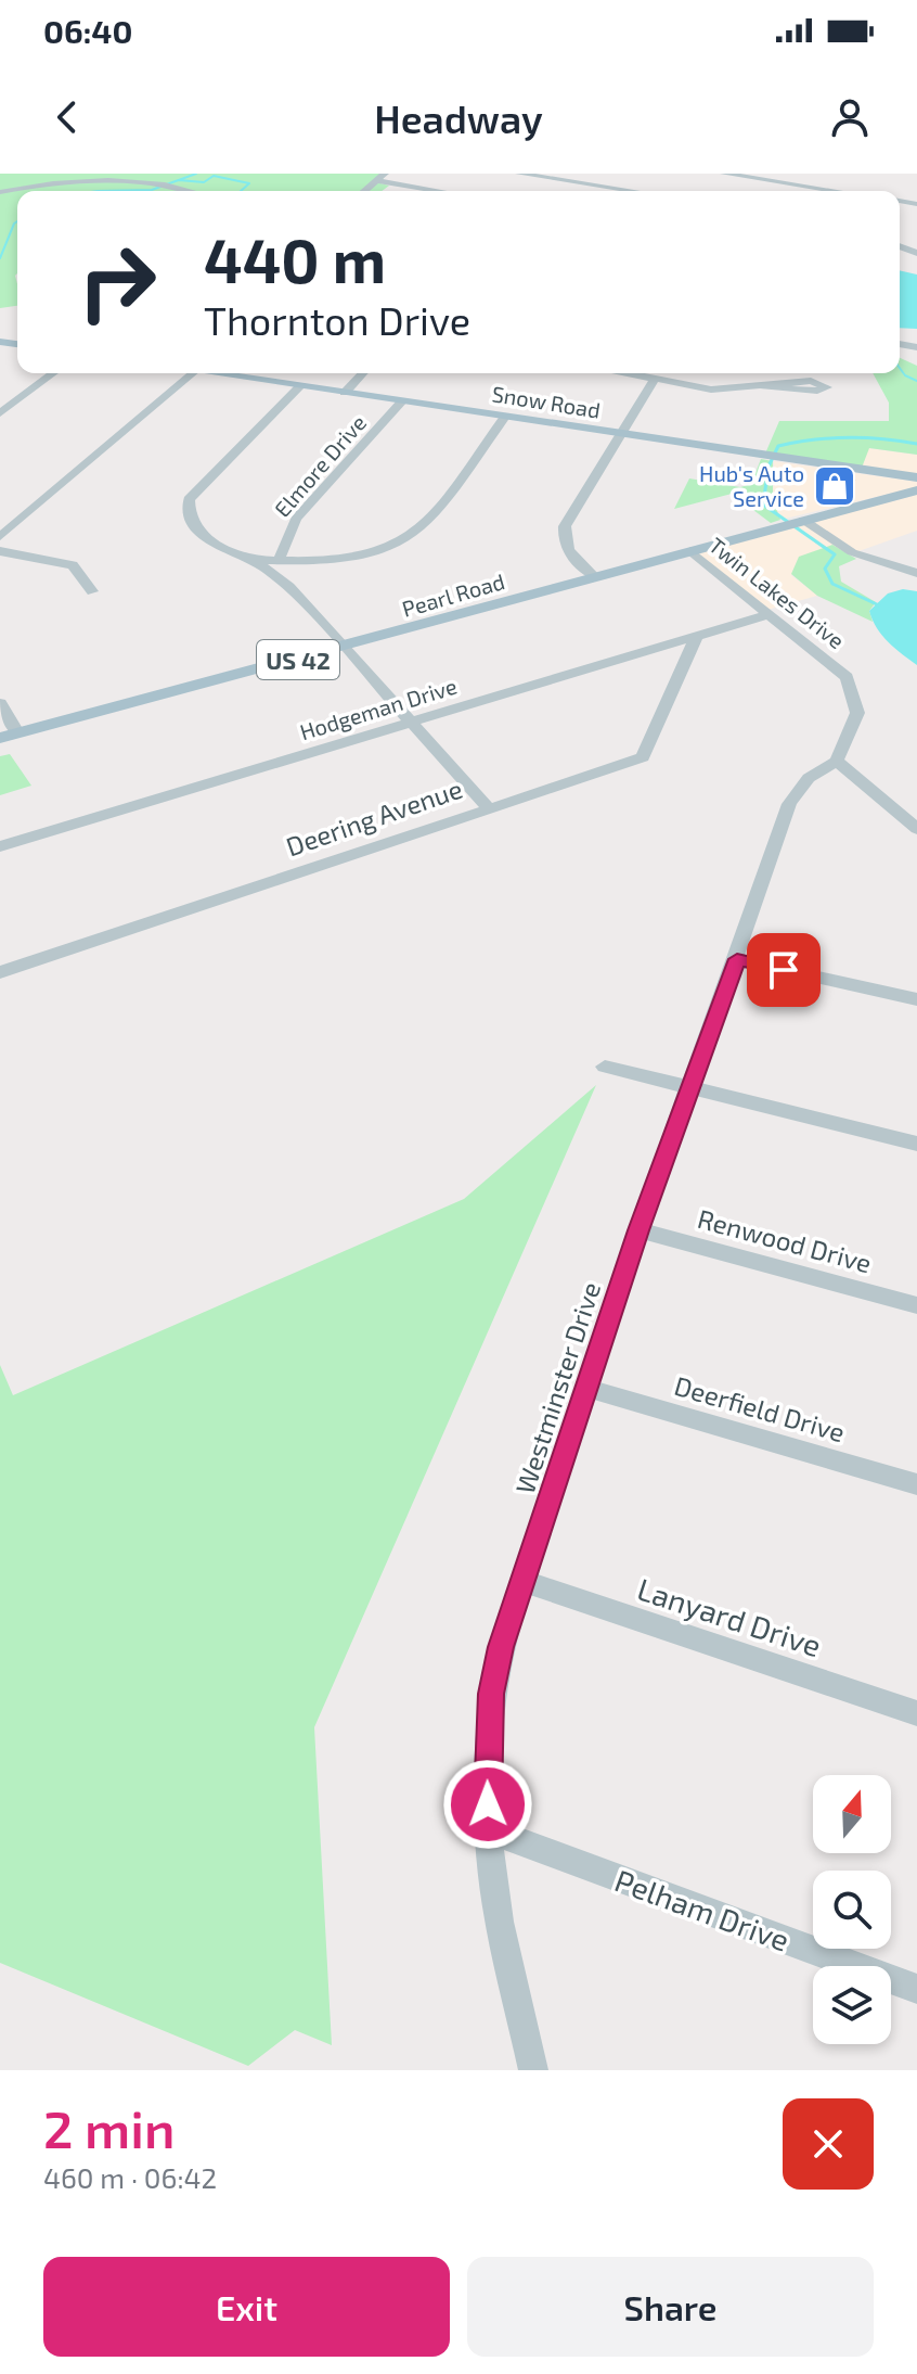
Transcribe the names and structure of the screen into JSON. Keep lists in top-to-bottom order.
{
  "streets": {
    "main road": ["Snow Road", "Pearl Road", "US 42"],
    "street": [
      "Elmore Drive",
      "Twin Lakes Drive",
      "Hodgeman Drive",
      "Deering Avenue",
      "Renwood Drive",
      "Westminster Drive",
      "Deerfield Drive",
      "Lanyard Drive",
      "Pelham Drive"
    ]
  },
  "crossings": [
    ["Snow Road", "Elmore Drive"],
    ["Twin Lakes Drive", "Pearl Road"],
    ["Twin Lakes Drive", "Hodgeman Drive"],
    ["Twin Lakes Drive", "Westminster Drive"],
    ["Hodgeman Drive", "Deering Avenue"],
    ["Renwood Drive", "Westminster Drive"],
    ["Westminster Drive", "Deerfield Drive"],
    ["Westminster Drive", "Lanyard Drive"],
    ["Westminster Drive", "Pelham Drive"]
  ],
  "places": {
    "shop": ["Hub's Auto Service"]
  },
  "north": "top",
  "page": {
    "status": "06:40",
    "header": "Headway",
    "turn": ["440 m", "Thornton Drive"],
    "heading": ["2 min", "460 m · 06:42"],
    "buttons": ["Exit", "Share"]
  }
}
